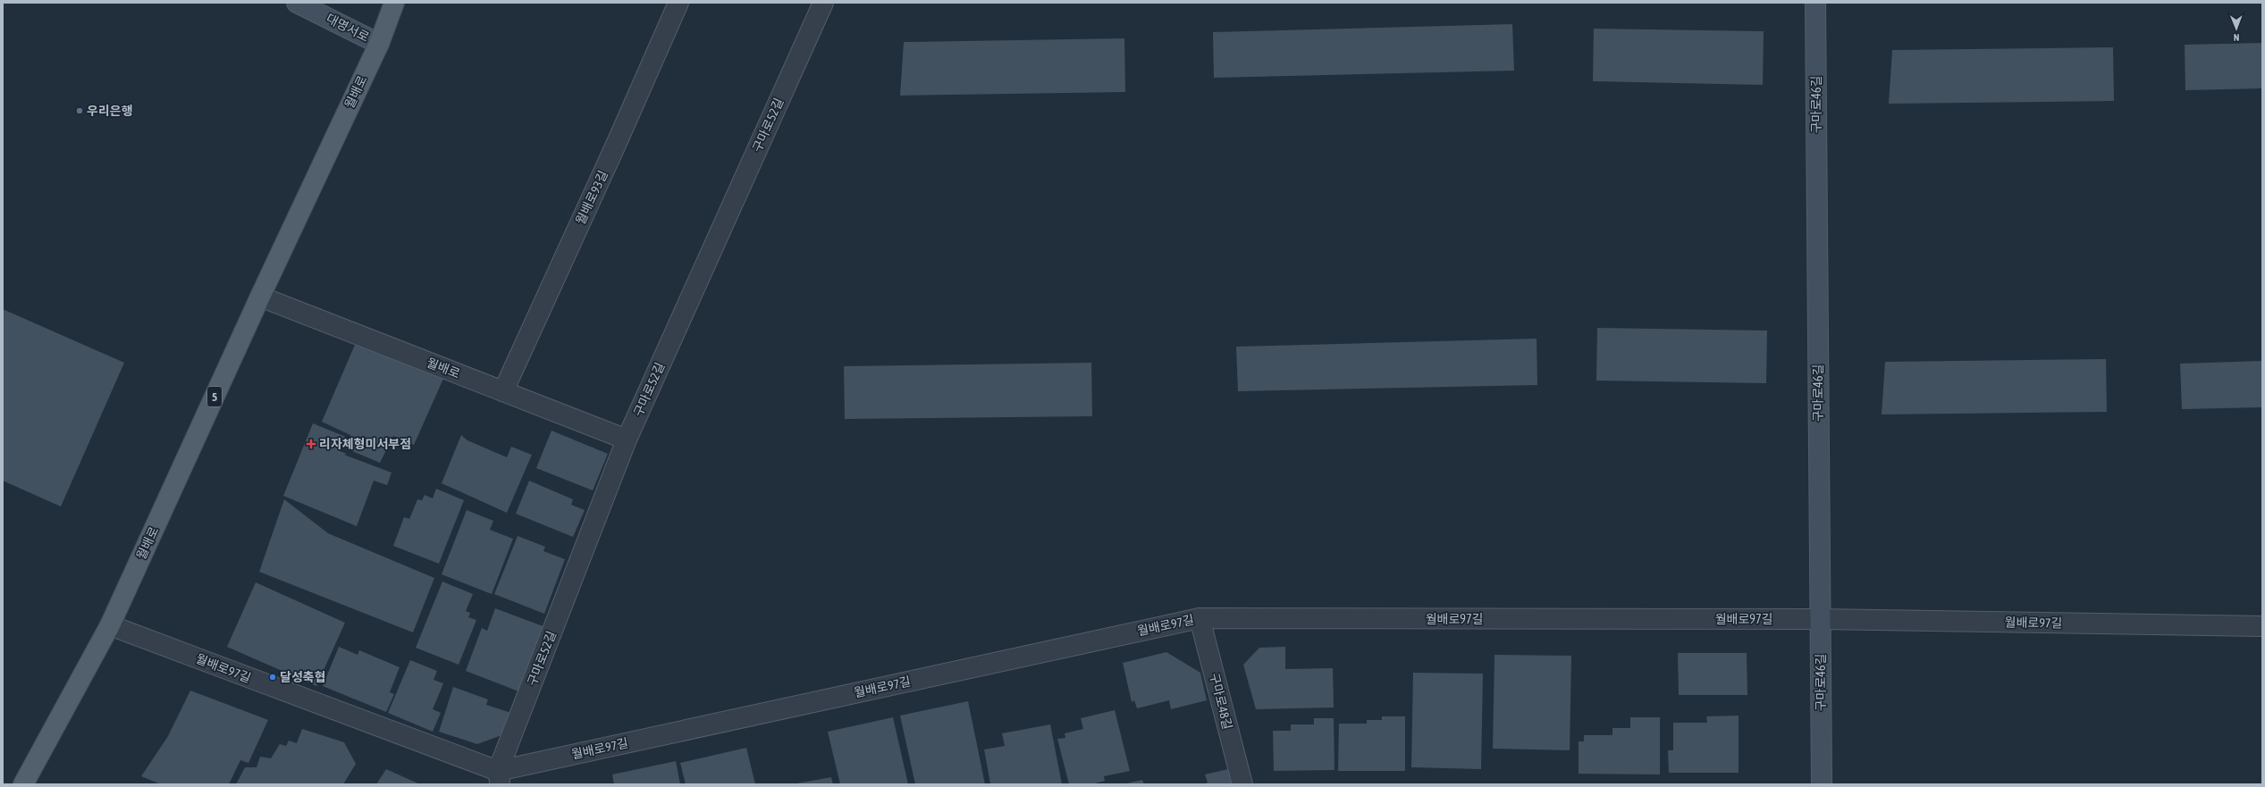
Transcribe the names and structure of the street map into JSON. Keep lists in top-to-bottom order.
{
  "streets": {
    "main road": [
      "대명서로",
      "월배로",
      "구마로46길",
      "5"
    ],
    "street": [
      "구마로52길",
      "월배로93길",
      "월배로97길",
      "구마로48길"
    ]
  },
  "crossings": [
    ["대명서로", "월배로"],
    ["월배로", "구마로52길"],
    ["월배로", "월배로93길"],
    ["월배로", "월배로97길"],
    ["구마로46길", "월배로97길"],
    ["구마로52길", "월배로97길"],
    ["월배로97길", "구마로48길"]
  ],
  "places": {
    "other": ["우리은행", "달성축협"],
    "health": ["리자체형미서부점"]
  },
  "north": "bottom"
}
